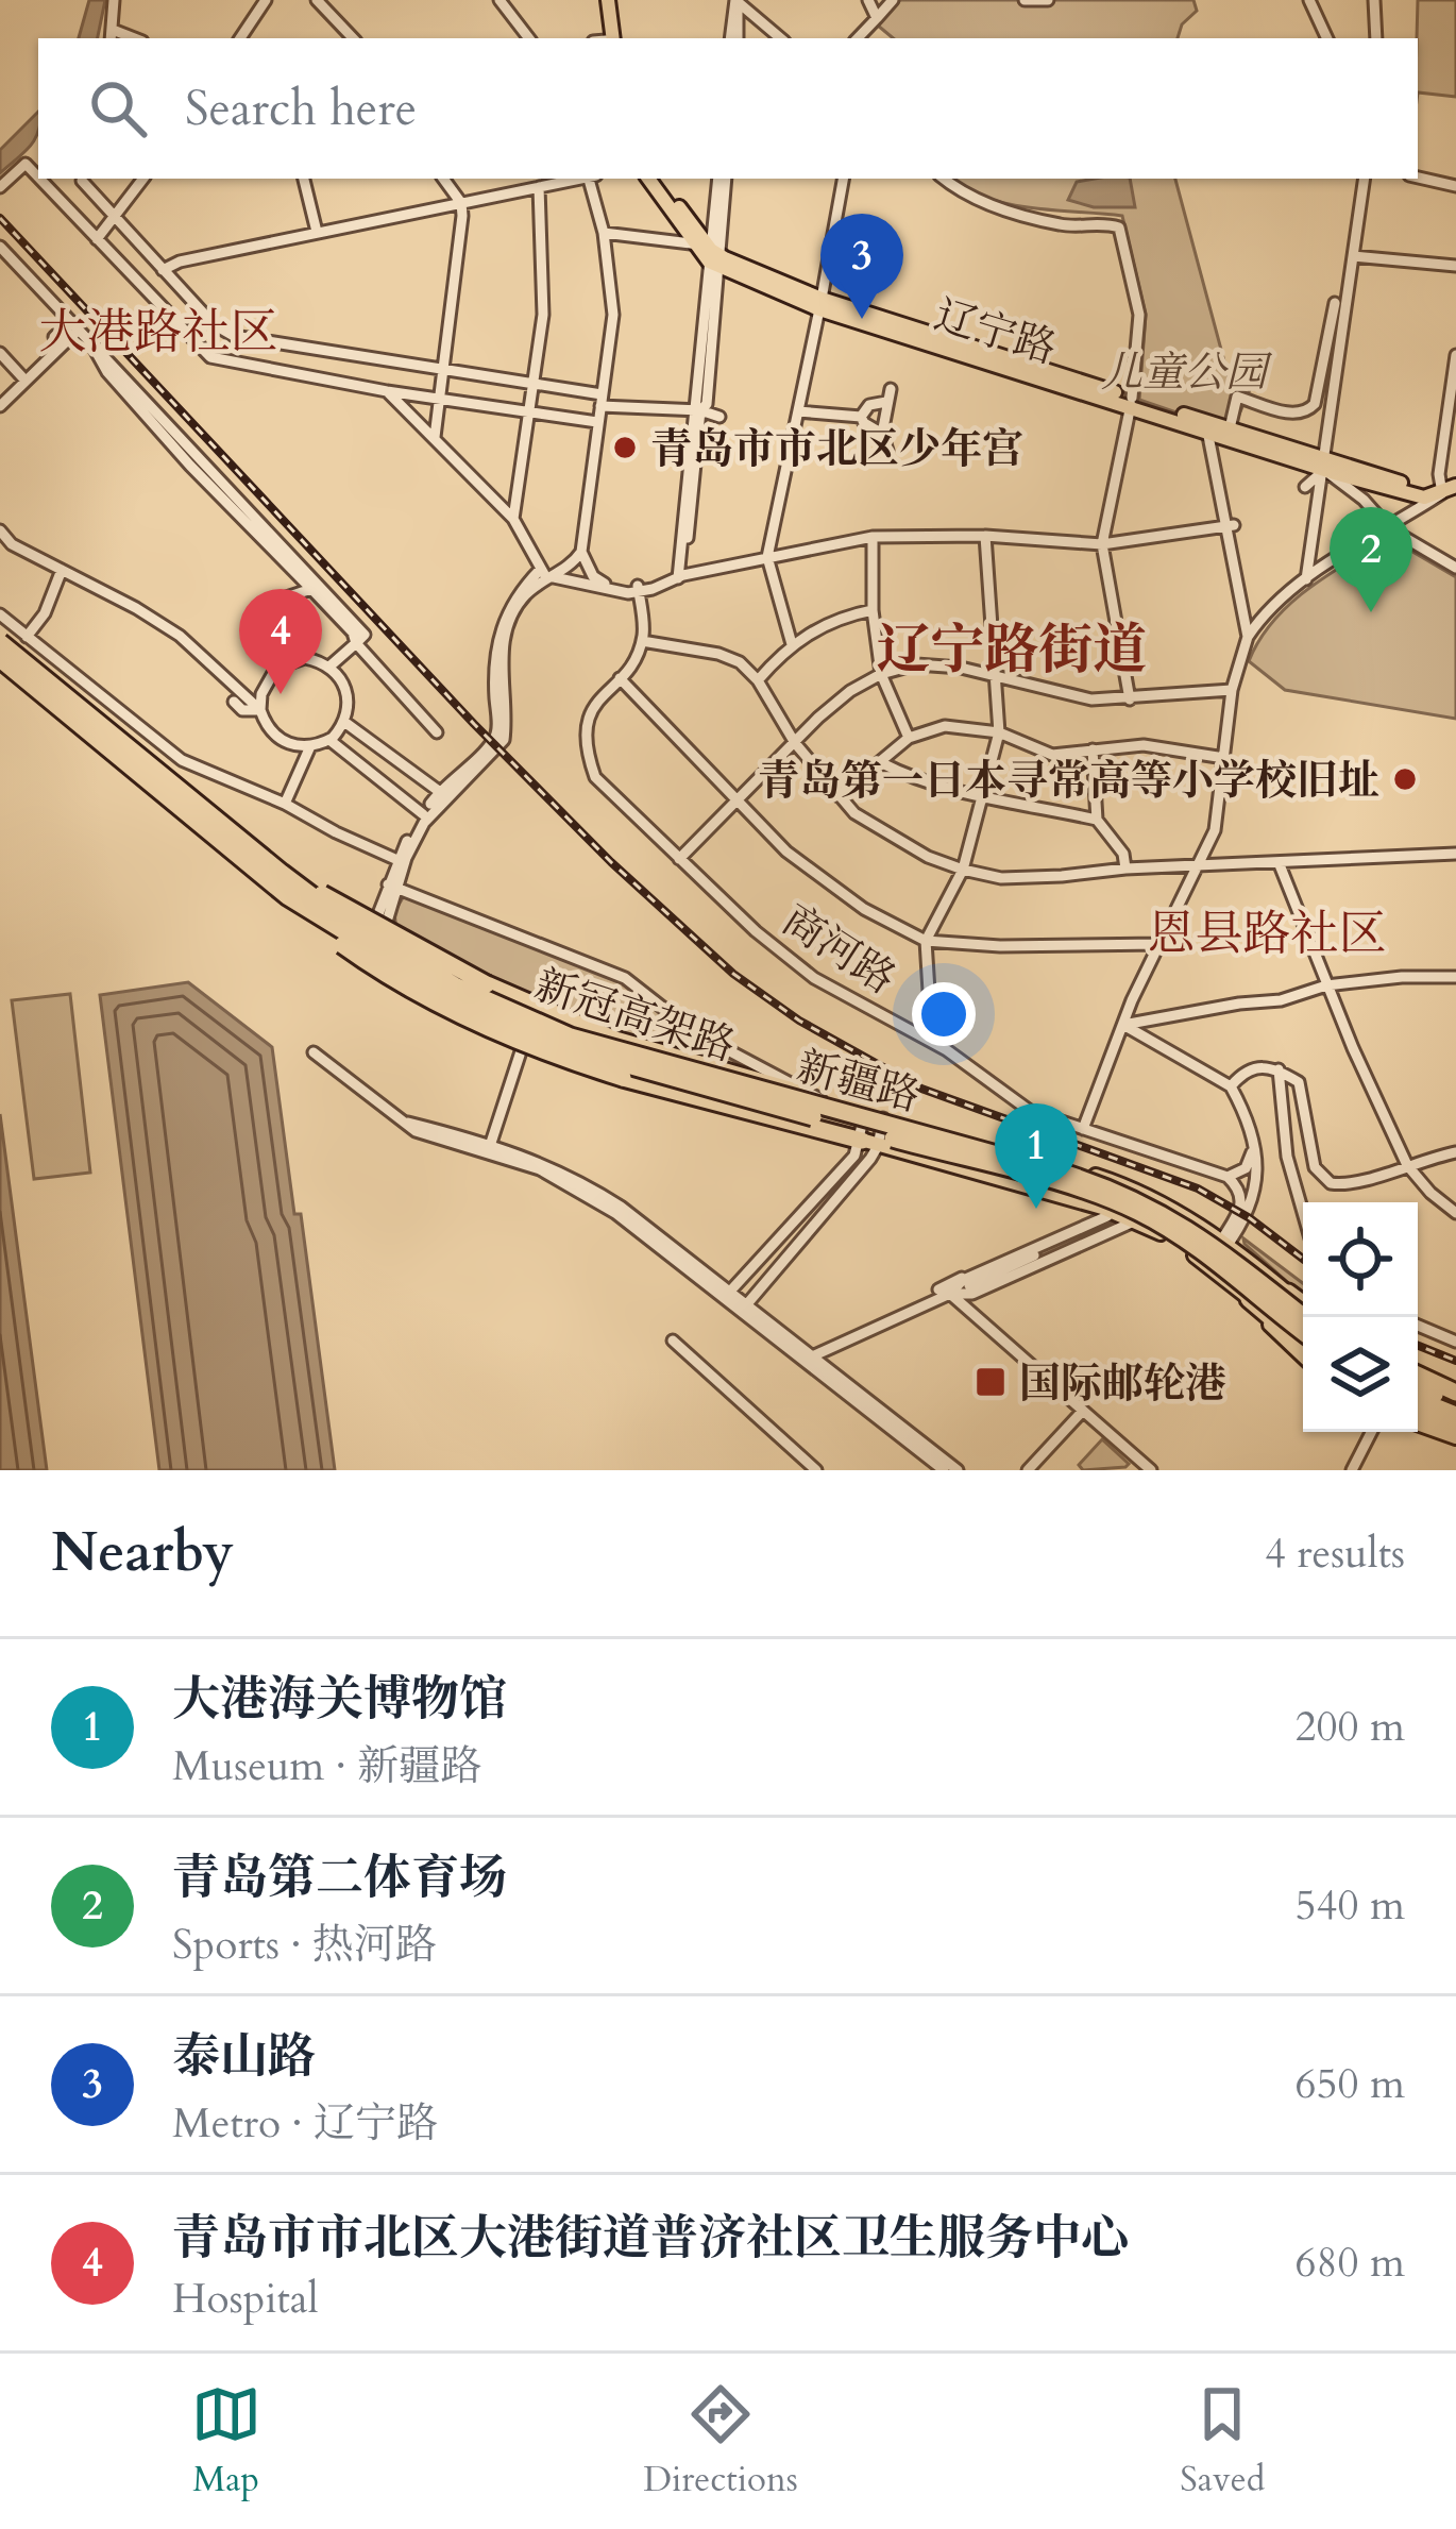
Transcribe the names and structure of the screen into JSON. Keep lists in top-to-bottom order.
{
  "streets": {
    "highway": ["新冠高架路"],
    "main road": ["辽宁路", "新疆路"],
    "street": ["商河路"]
  },
  "districts": ["大港路社区", "辽宁路街道", "恩县路社区"],
  "parks": ["儿童公园"],
  "places": {
    "other": ["青岛市市北区少年宫", "青岛第一日本寻常高等小学校旧址"],
    "transit": ["国际邮轮港"]
  },
  "page": {
    "search": "Search here",
    "pins": [
      "3",
      "2",
      "4",
      "1"
    ],
    "heading": ["Nearby", "4 results"],
    "list": [
      {
        "mark": "1",
        "name": "大港海关博物馆",
        "note": "Museum · 新疆路",
        "value": "200 m"
      },
      {
        "mark": "2",
        "name": "青岛第二体育场",
        "note": "Sports · 热河路",
        "value": "540 m"
      },
      {
        "mark": "3",
        "name": "泰山路",
        "note": "Metro · 辽宁路",
        "value": "650 m"
      },
      {
        "mark": "4",
        "name": "青岛市市北区大港街道普济社区卫生服务中心",
        "note": "Hospital",
        "value": "680 m"
      }
    ],
    "nav": ["Map", "Directions", "Saved"]
  }
}
